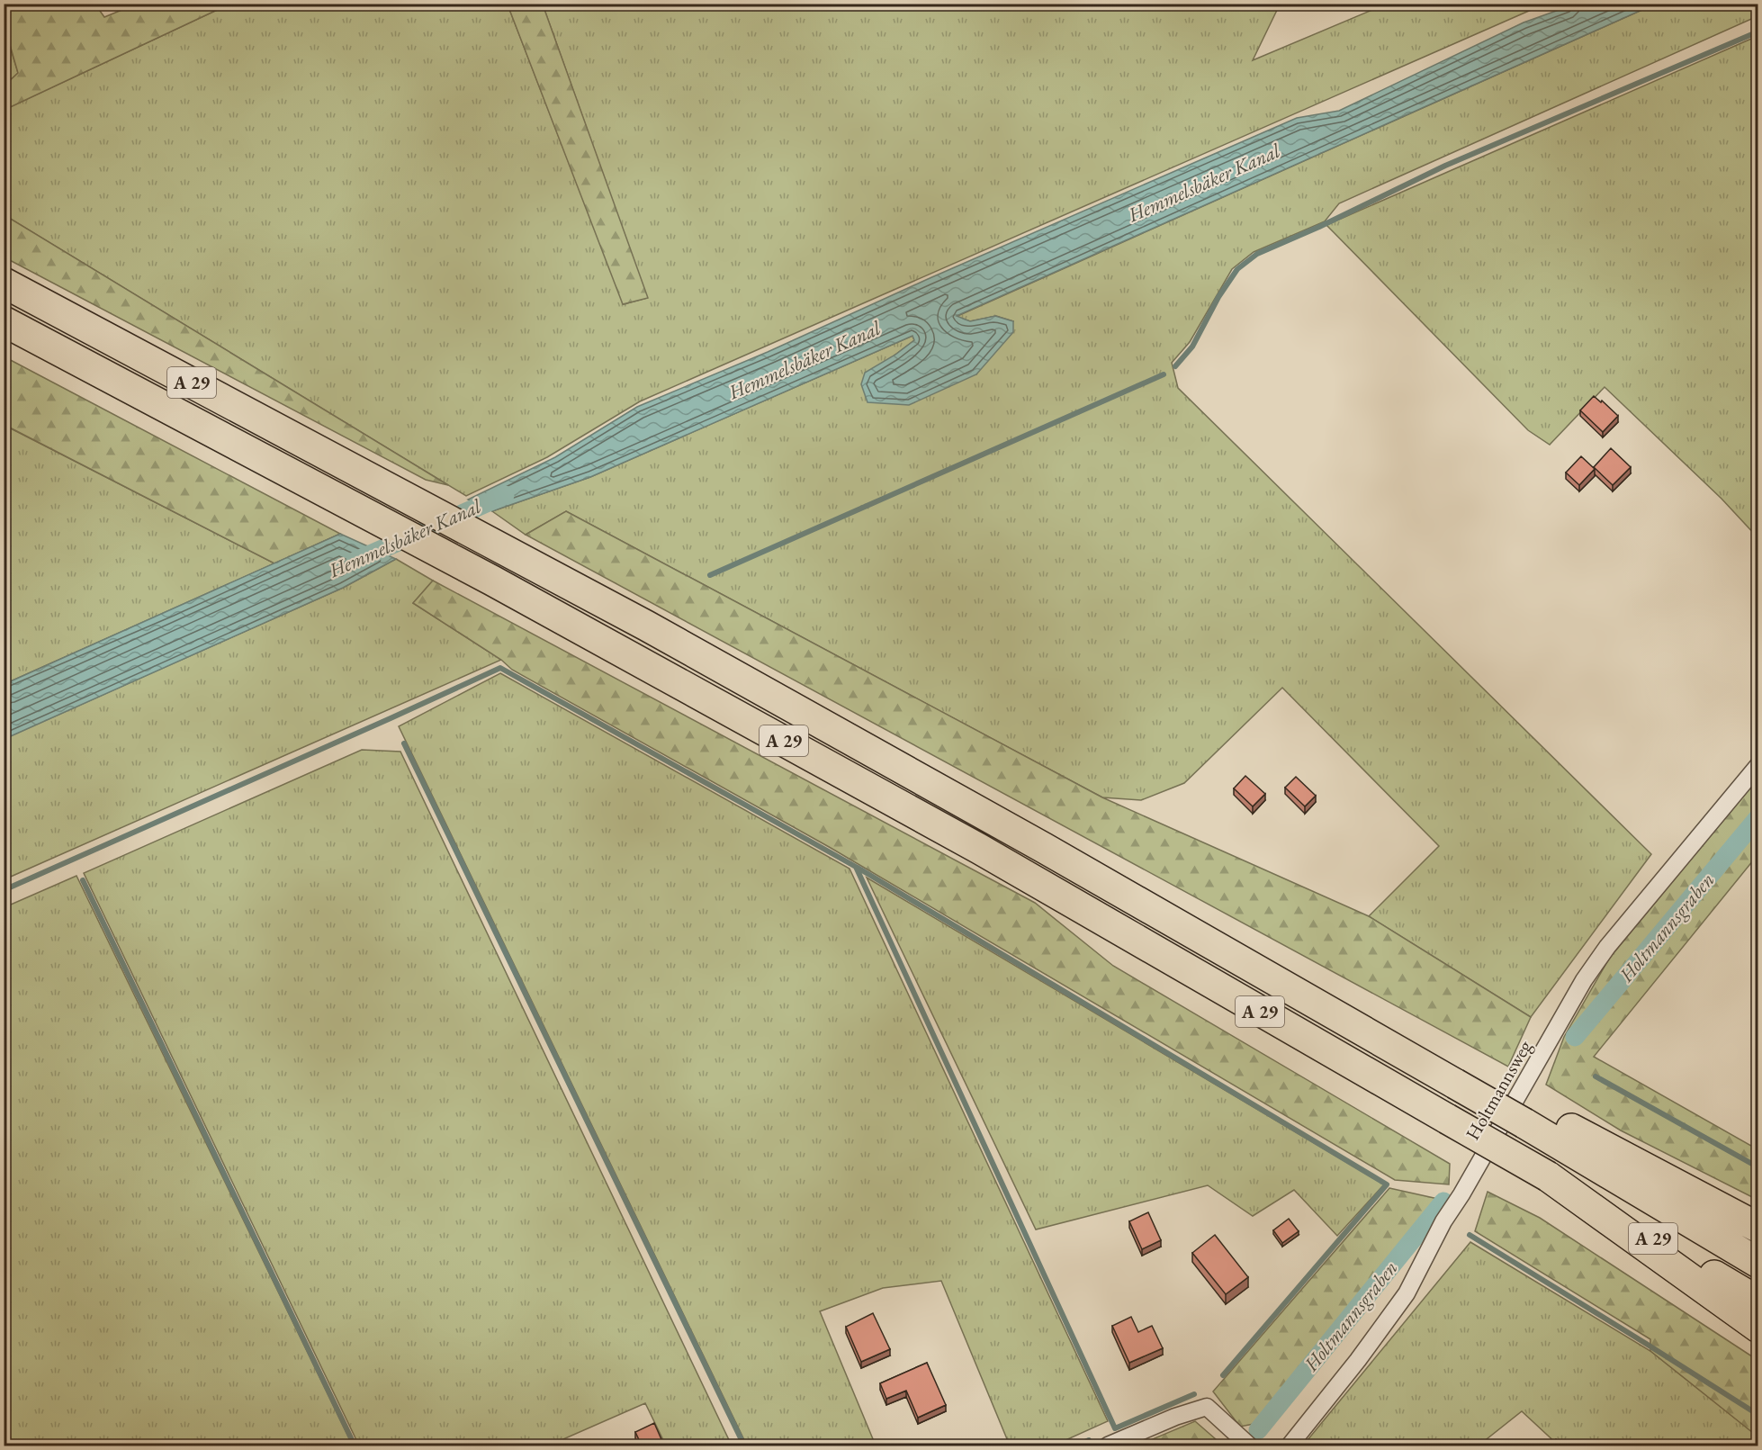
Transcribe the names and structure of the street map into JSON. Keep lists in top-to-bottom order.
{
  "streets": {
    "highway": ["A 29"],
    "street": ["Holtmannsweg"]
  },
  "water": ["Hemmelsbäker Kanal", "Holtmannsgraben"]
}
